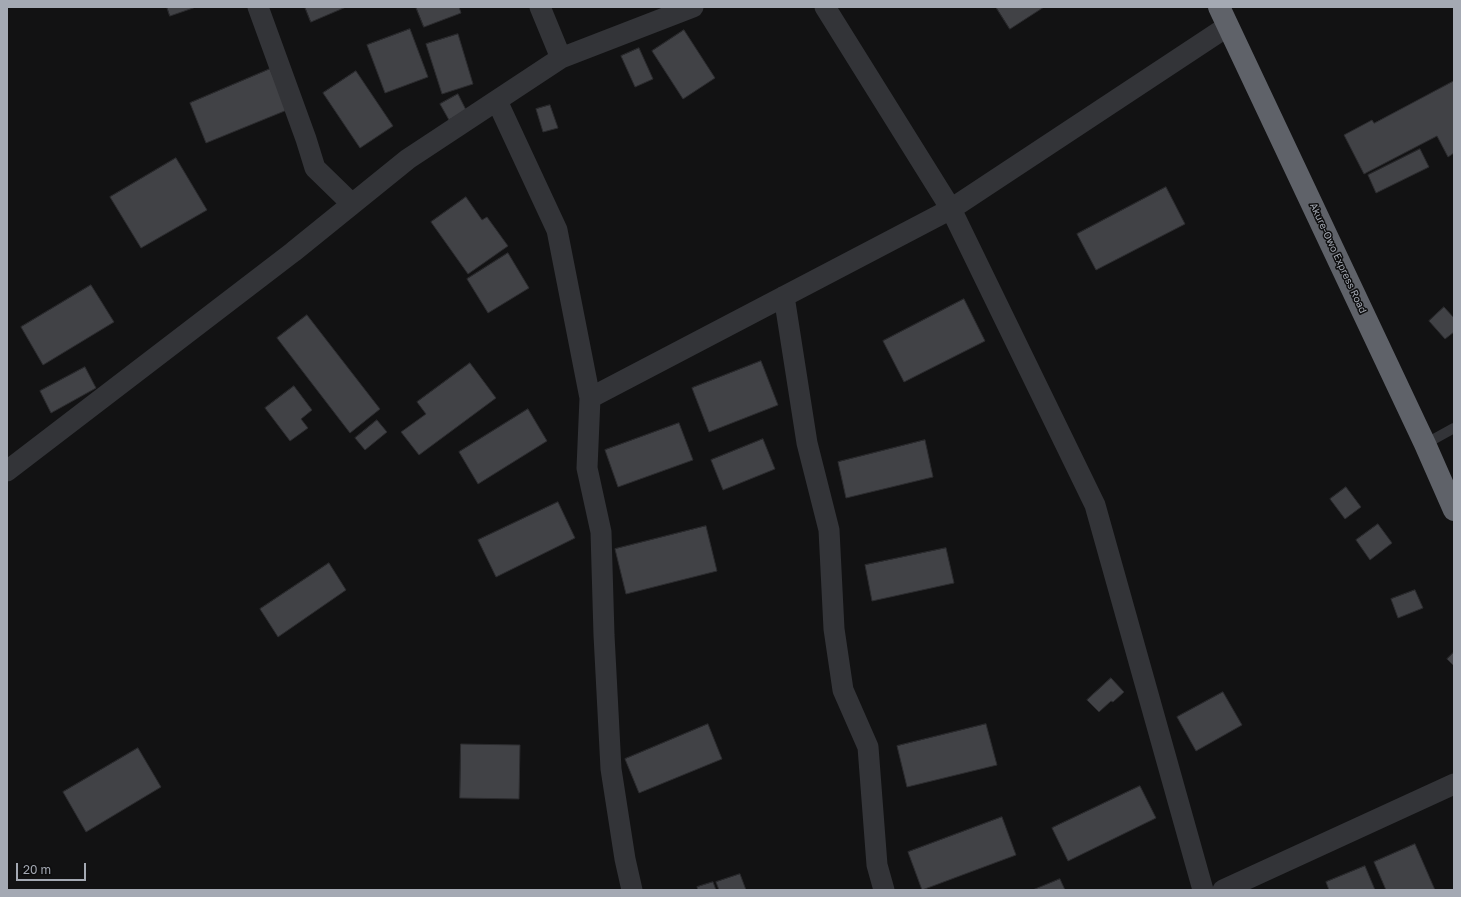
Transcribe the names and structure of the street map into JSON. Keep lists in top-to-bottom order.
{
  "streets": {
    "highway": ["Akure-Owo Express Road"]
  },
  "scale_bar": "20 m"
}
